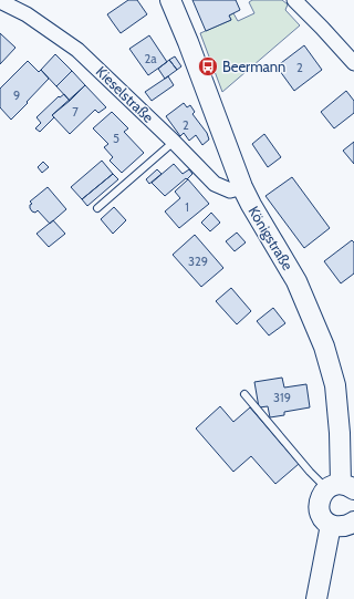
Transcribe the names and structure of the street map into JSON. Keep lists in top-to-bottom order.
{
  "streets": {
    "main road": ["Königstraße"],
    "street": ["Kieselstraße"]
  },
  "crossings": [
    ["Kieselstraße", "Königstraße"]
  ],
  "places": {
    "bus stop": ["Beermann"]
  },
  "house_numbers": [
    "2a",
    "2",
    "9",
    "7",
    "2",
    "5",
    "1",
    "329",
    "319"
  ]
}
